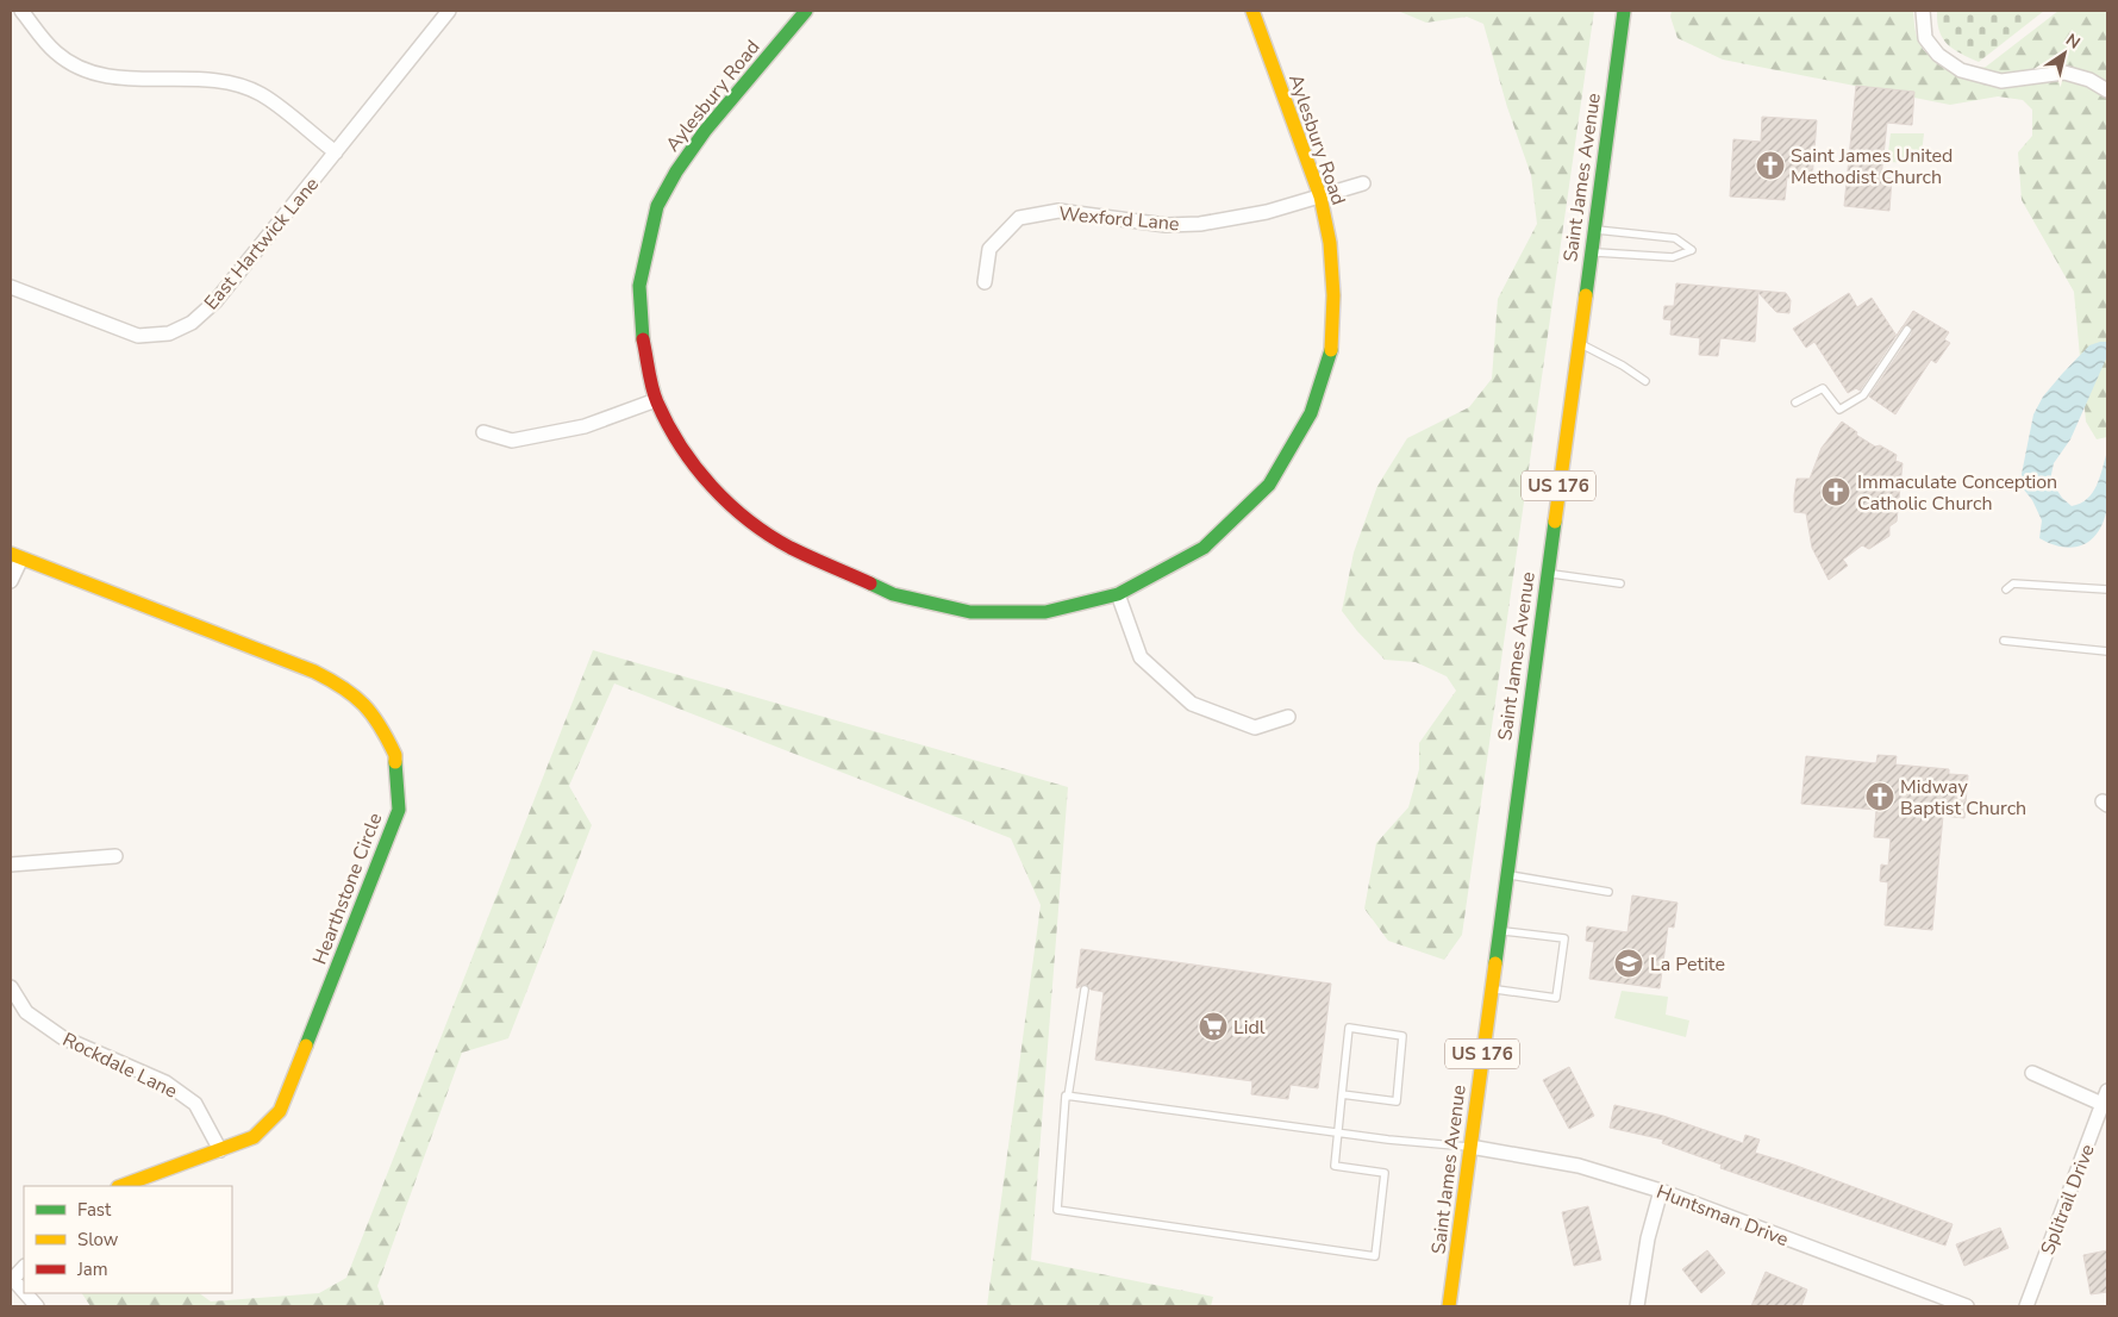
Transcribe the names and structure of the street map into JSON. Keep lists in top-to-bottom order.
{
  "streets": {
    "street": [
      "Aylesbury Road",
      "Saint James Avenue",
      "Wexford Lane",
      "East Hartwick Lane",
      "US 176",
      "Hearthstone Circle",
      "Rockdale Lane",
      "Splitrail Drive",
      "Huntsman Drive"
    ]
  },
  "crossings": [
    ["Aylesbury Road", "Wexford Lane"],
    ["Saint James Avenue", "Huntsman Drive"],
    ["Hearthstone Circle", "Rockdale Lane"]
  ],
  "places": {
    "church": ["Saint James United Methodist Church", "Immaculate Conception Catholic Church", "Midway Baptist Church"],
    "school or university": ["La Petite"],
    "supermarket": ["Lidl"]
  },
  "legend": ["Fast", "Slow", "Jam"],
  "north": "top right"
}
